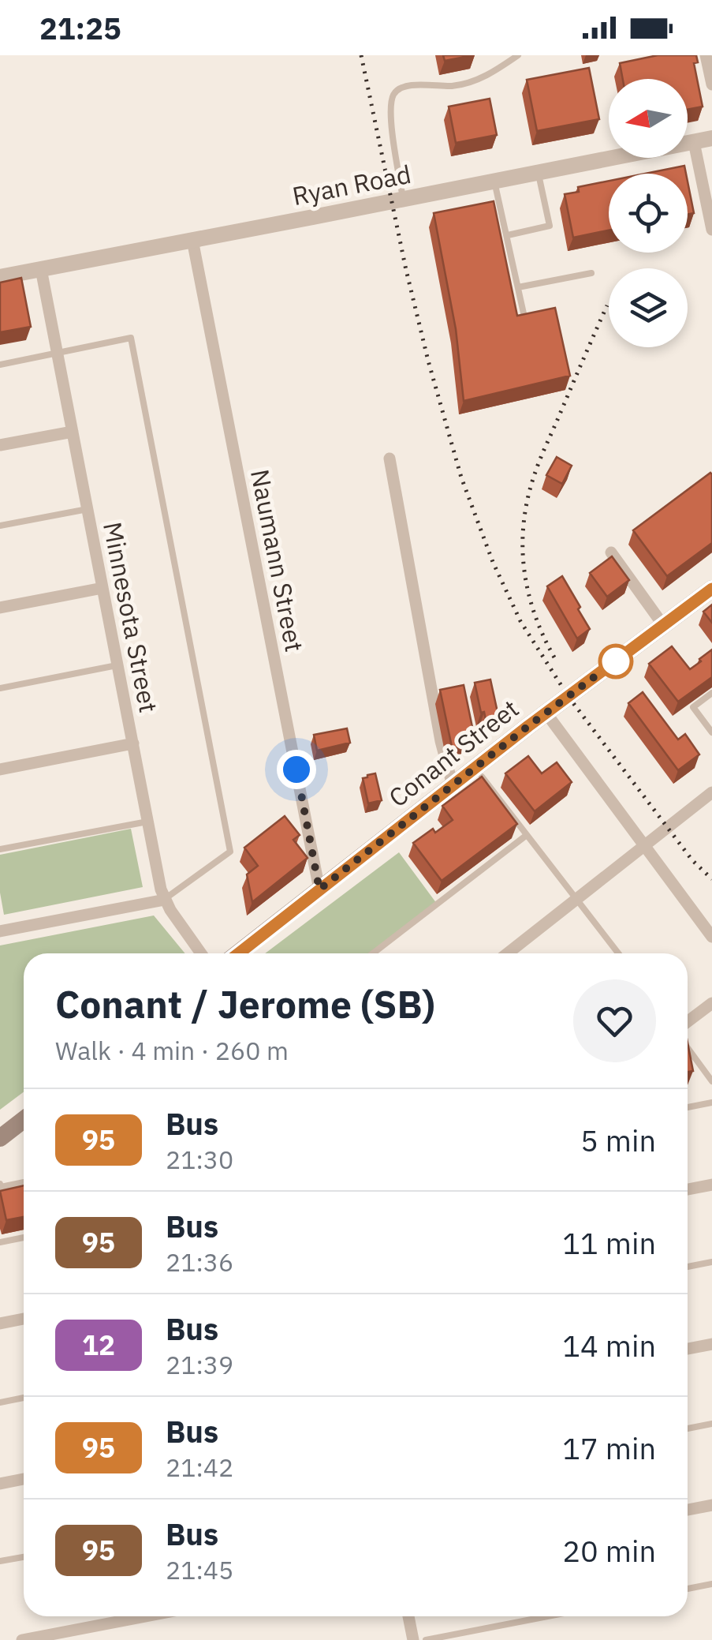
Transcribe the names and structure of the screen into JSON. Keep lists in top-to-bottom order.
{
  "streets": {
    "main road": ["Conant Street"],
    "street": ["Ryan Road", "Naumann Street", "Minnesota Street"]
  },
  "crossings": [
    ["Ryan Road", "Naumann Street"],
    ["Ryan Road", "Minnesota Street"],
    ["Naumann Street", "Conant Street"]
  ],
  "lines": ["bus line 95"],
  "north": "left",
  "page": {
    "status": "21:25",
    "heading": ["Conant / Jerome (SB)", "Walk · 4 min · 260 m"],
    "list": [
      {
        "mark": "95",
        "name": "Bus",
        "note": "21:30",
        "value": "5 min"
      },
      {
        "mark": "95",
        "name": "Bus",
        "note": "21:36",
        "value": "11 min"
      },
      {
        "mark": "12",
        "name": "Bus",
        "note": "21:39",
        "value": "14 min"
      },
      {
        "mark": "95",
        "name": "Bus",
        "note": "21:42",
        "value": "17 min"
      },
      {
        "mark": "95",
        "name": "Bus",
        "note": "21:45",
        "value": "20 min"
      }
    ]
  }
}
